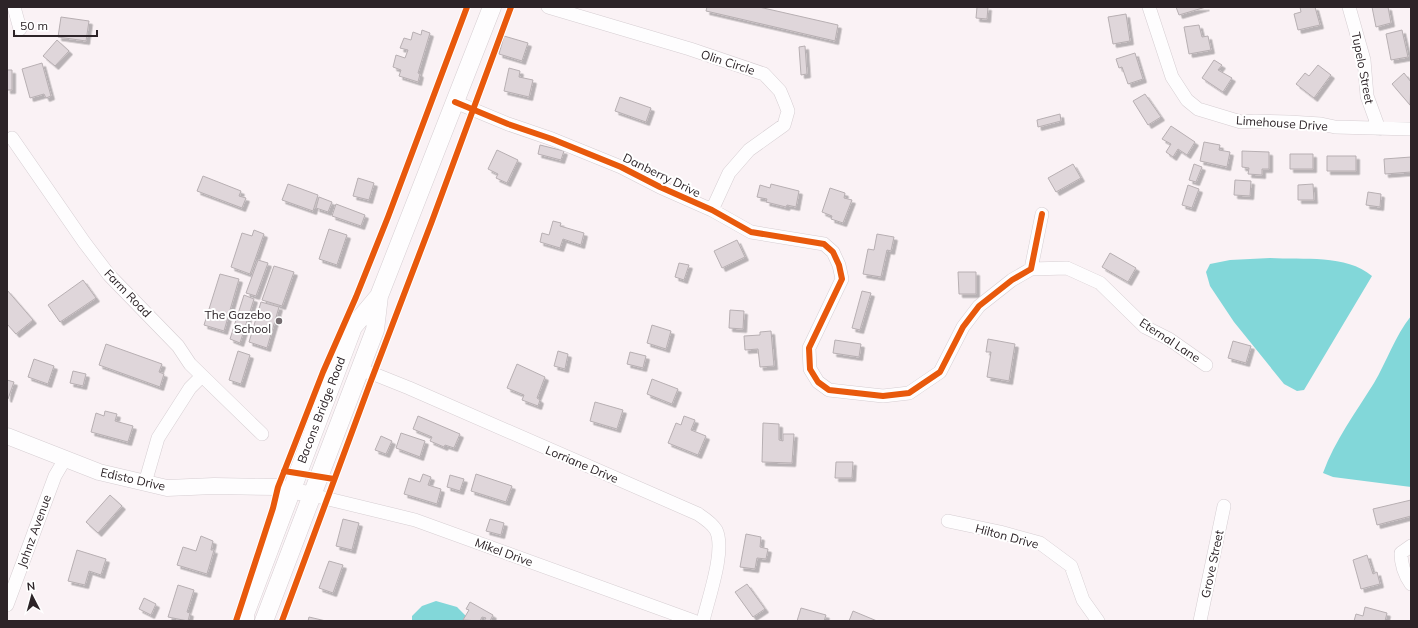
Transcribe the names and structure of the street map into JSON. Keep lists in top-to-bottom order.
{
  "streets": {
    "main road": ["Bacons Bridge Road"],
    "street": [
      "Olin Circle",
      "Tupelo Street",
      "Limehouse Drive",
      "Danberry Drive",
      "Farm Road",
      "Eternal Lane",
      "Lorriane Drive",
      "Edisto Drive",
      "Jahnz Avenue",
      "Hilton Drive",
      "Mikel Drive",
      "Grove Street"
    ]
  },
  "crossings": [
    ["Olin Circle", "Danberry Drive"],
    ["Tupelo Street", "Limehouse Drive"],
    ["Danberry Drive", "Eternal Lane"],
    ["Danberry Drive", "Bacons Bridge Road"],
    ["Bacons Bridge Road", "Lorriane Drive"],
    ["Bacons Bridge Road", "Edisto Drive"],
    ["Bacons Bridge Road", "Mikel Drive"],
    ["Edisto Drive", "Jahnz Avenue"],
    ["Edisto Drive", "Mikel Drive"]
  ],
  "places": ["The Gazebo School"],
  "scale_bar": "50 m",
  "north": "top"
}
